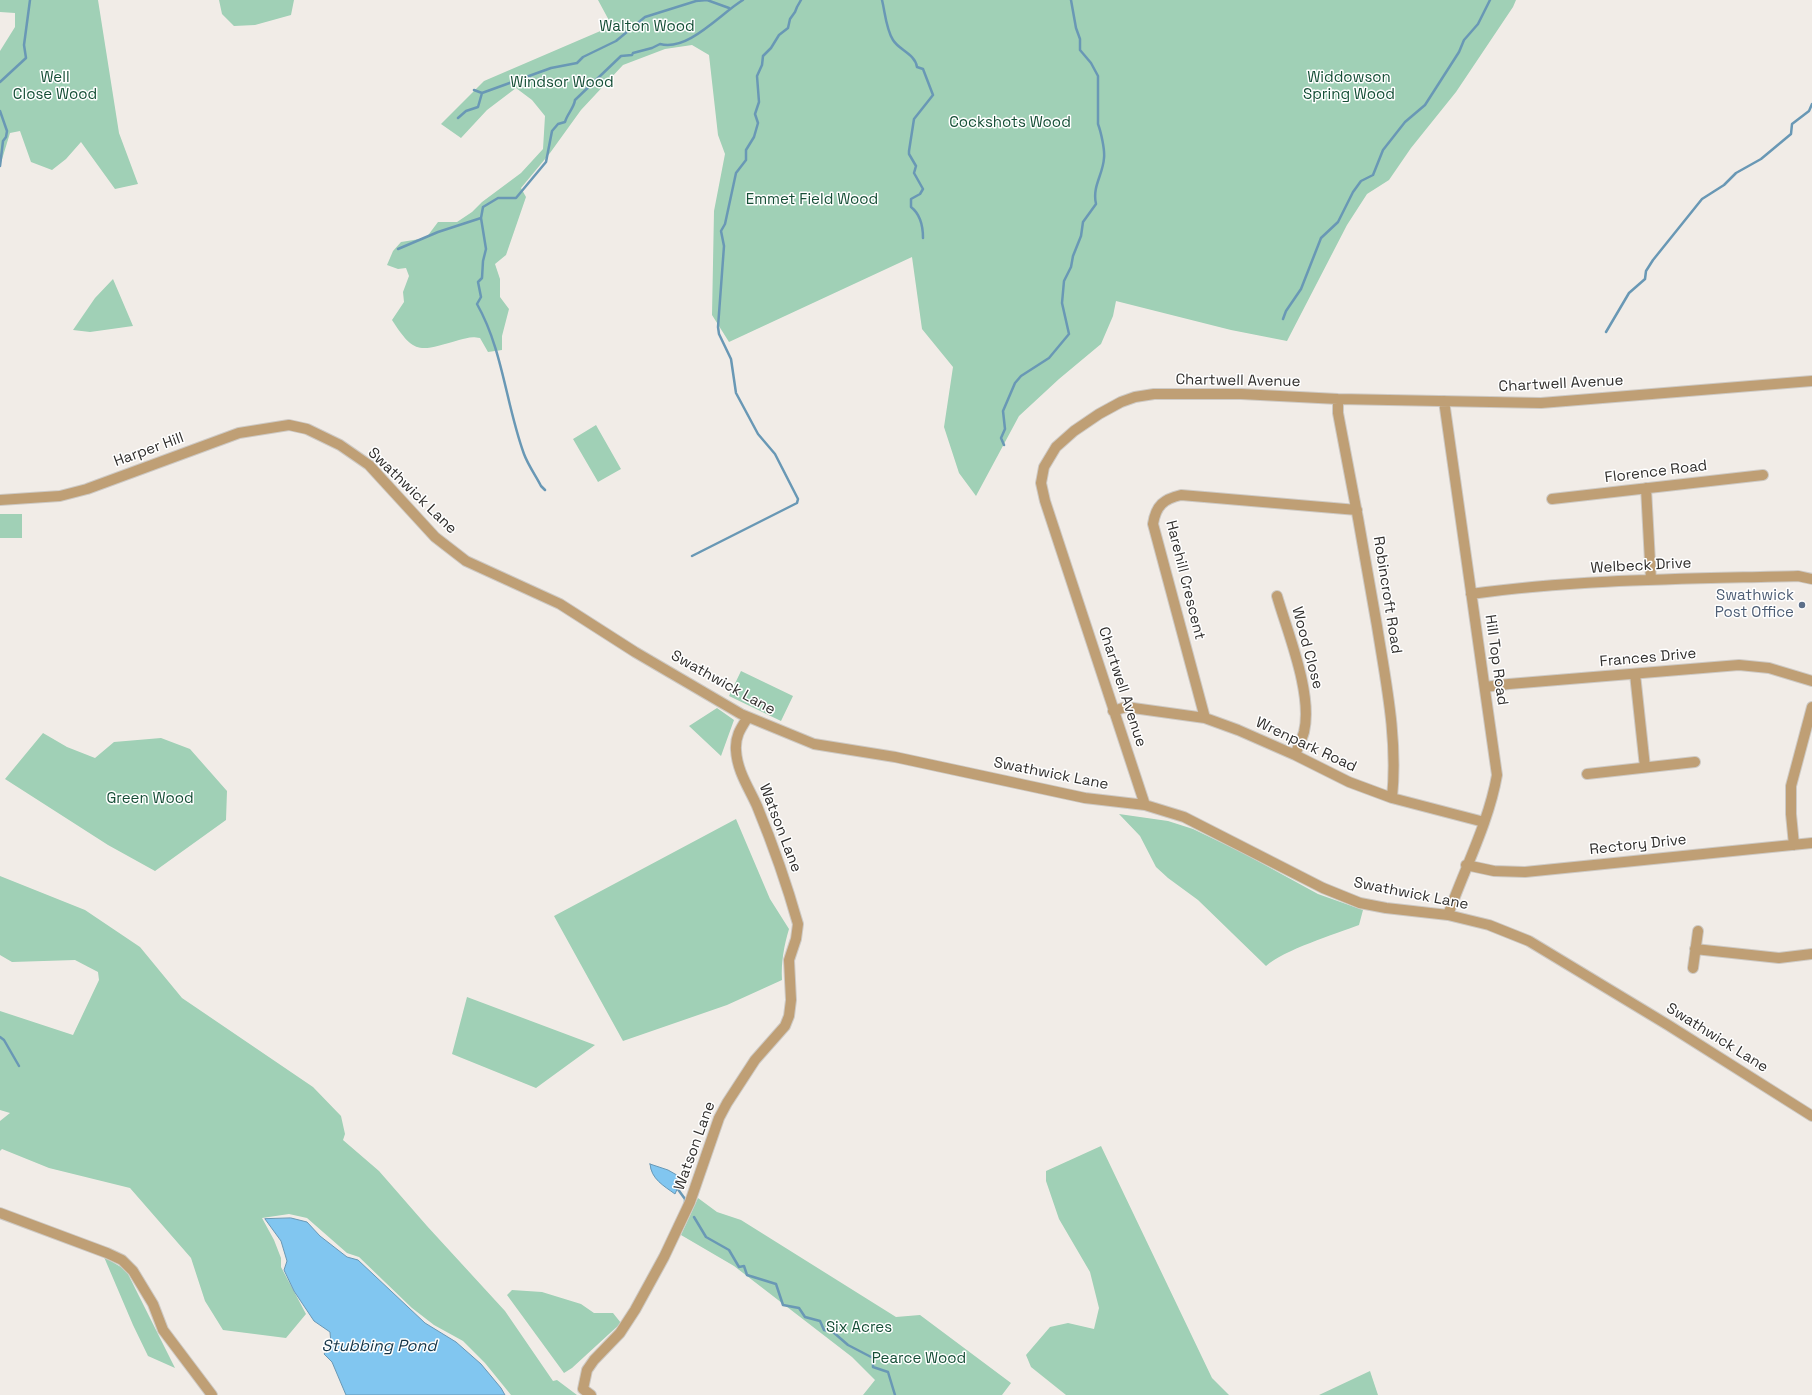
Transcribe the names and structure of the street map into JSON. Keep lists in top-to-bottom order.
{
  "streets": {
    "street": [
      "Chartwell Avenue",
      "Harper Hill",
      "Florence Road",
      "Swathwick Lane",
      "Welbeck Drive",
      "Harehill Crescent",
      "Robincroft Road",
      "Wood Close",
      "Frances Drive",
      "Hill Top Road",
      "Wrenpark Road",
      "Watson Lane",
      "Rectory Drive"
    ]
  },
  "crossings": [
    ["Chartwell Avenue", "Swathwick Lane"],
    ["Chartwell Avenue", "Robincroft Road"],
    ["Chartwell Avenue", "Hill Top Road"],
    ["Chartwell Avenue", "Wrenpark Road"],
    ["Harper Hill", "Swathwick Lane"],
    ["Swathwick Lane", "Hill Top Road"],
    ["Swathwick Lane", "Watson Lane"],
    ["Welbeck Drive", "Hill Top Road"],
    ["Harehill Crescent", "Robincroft Road"],
    ["Harehill Crescent", "Wrenpark Road"],
    ["Robincroft Road", "Wrenpark Road"],
    ["Wood Close", "Wrenpark Road"],
    ["Frances Drive", "Hill Top Road"],
    ["Hill Top Road", "Wrenpark Road"],
    ["Hill Top Road", "Rectory Drive"]
  ],
  "water": ["Stubbing Pond"],
  "parks": [
    "Walton Wood",
    "Well Close Wood",
    "Widdowson Spring Wood",
    "Windsor Wood",
    "Cockshots Wood",
    "Emmet Field Wood",
    "Green Wood",
    "Six Acres",
    "Pearce Wood"
  ],
  "places": ["Swathwick Post Office"]
}
